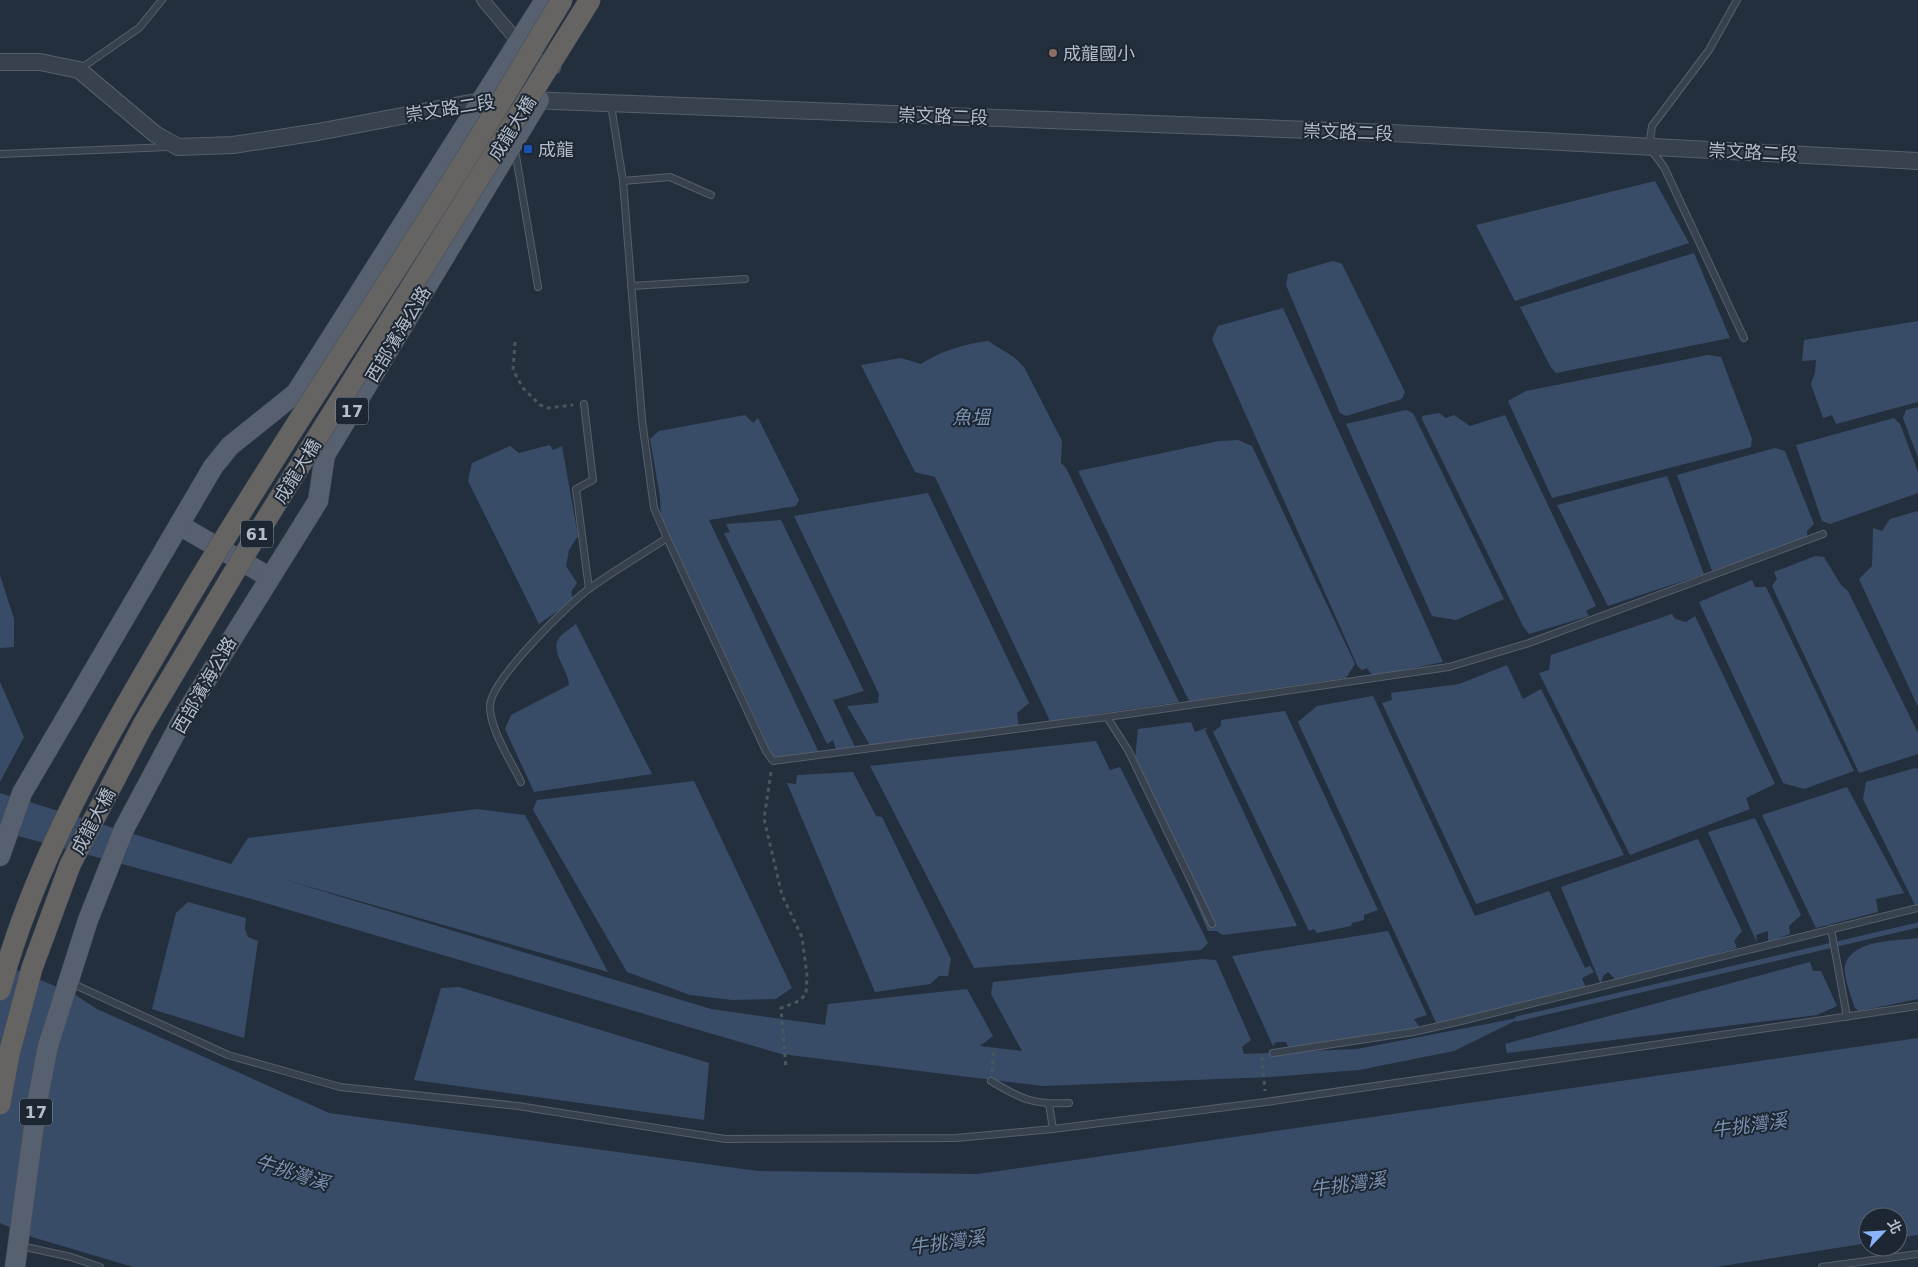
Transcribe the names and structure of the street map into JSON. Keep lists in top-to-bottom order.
{
  "streets": {
    "highway": ["成龍大橋", "61"],
    "main road": ["西部濱海公路", "17"],
    "street": ["崇文路二段"]
  },
  "crossings": [
    ["崇文路二段", "西部濱海公路"],
    ["西部濱海公路", "17"]
  ],
  "water": ["魚塭", "牛挑灣溪"],
  "places": {
    "other": ["成龍國小"],
    "transit": ["成龍"]
  },
  "north": "top right"
}
